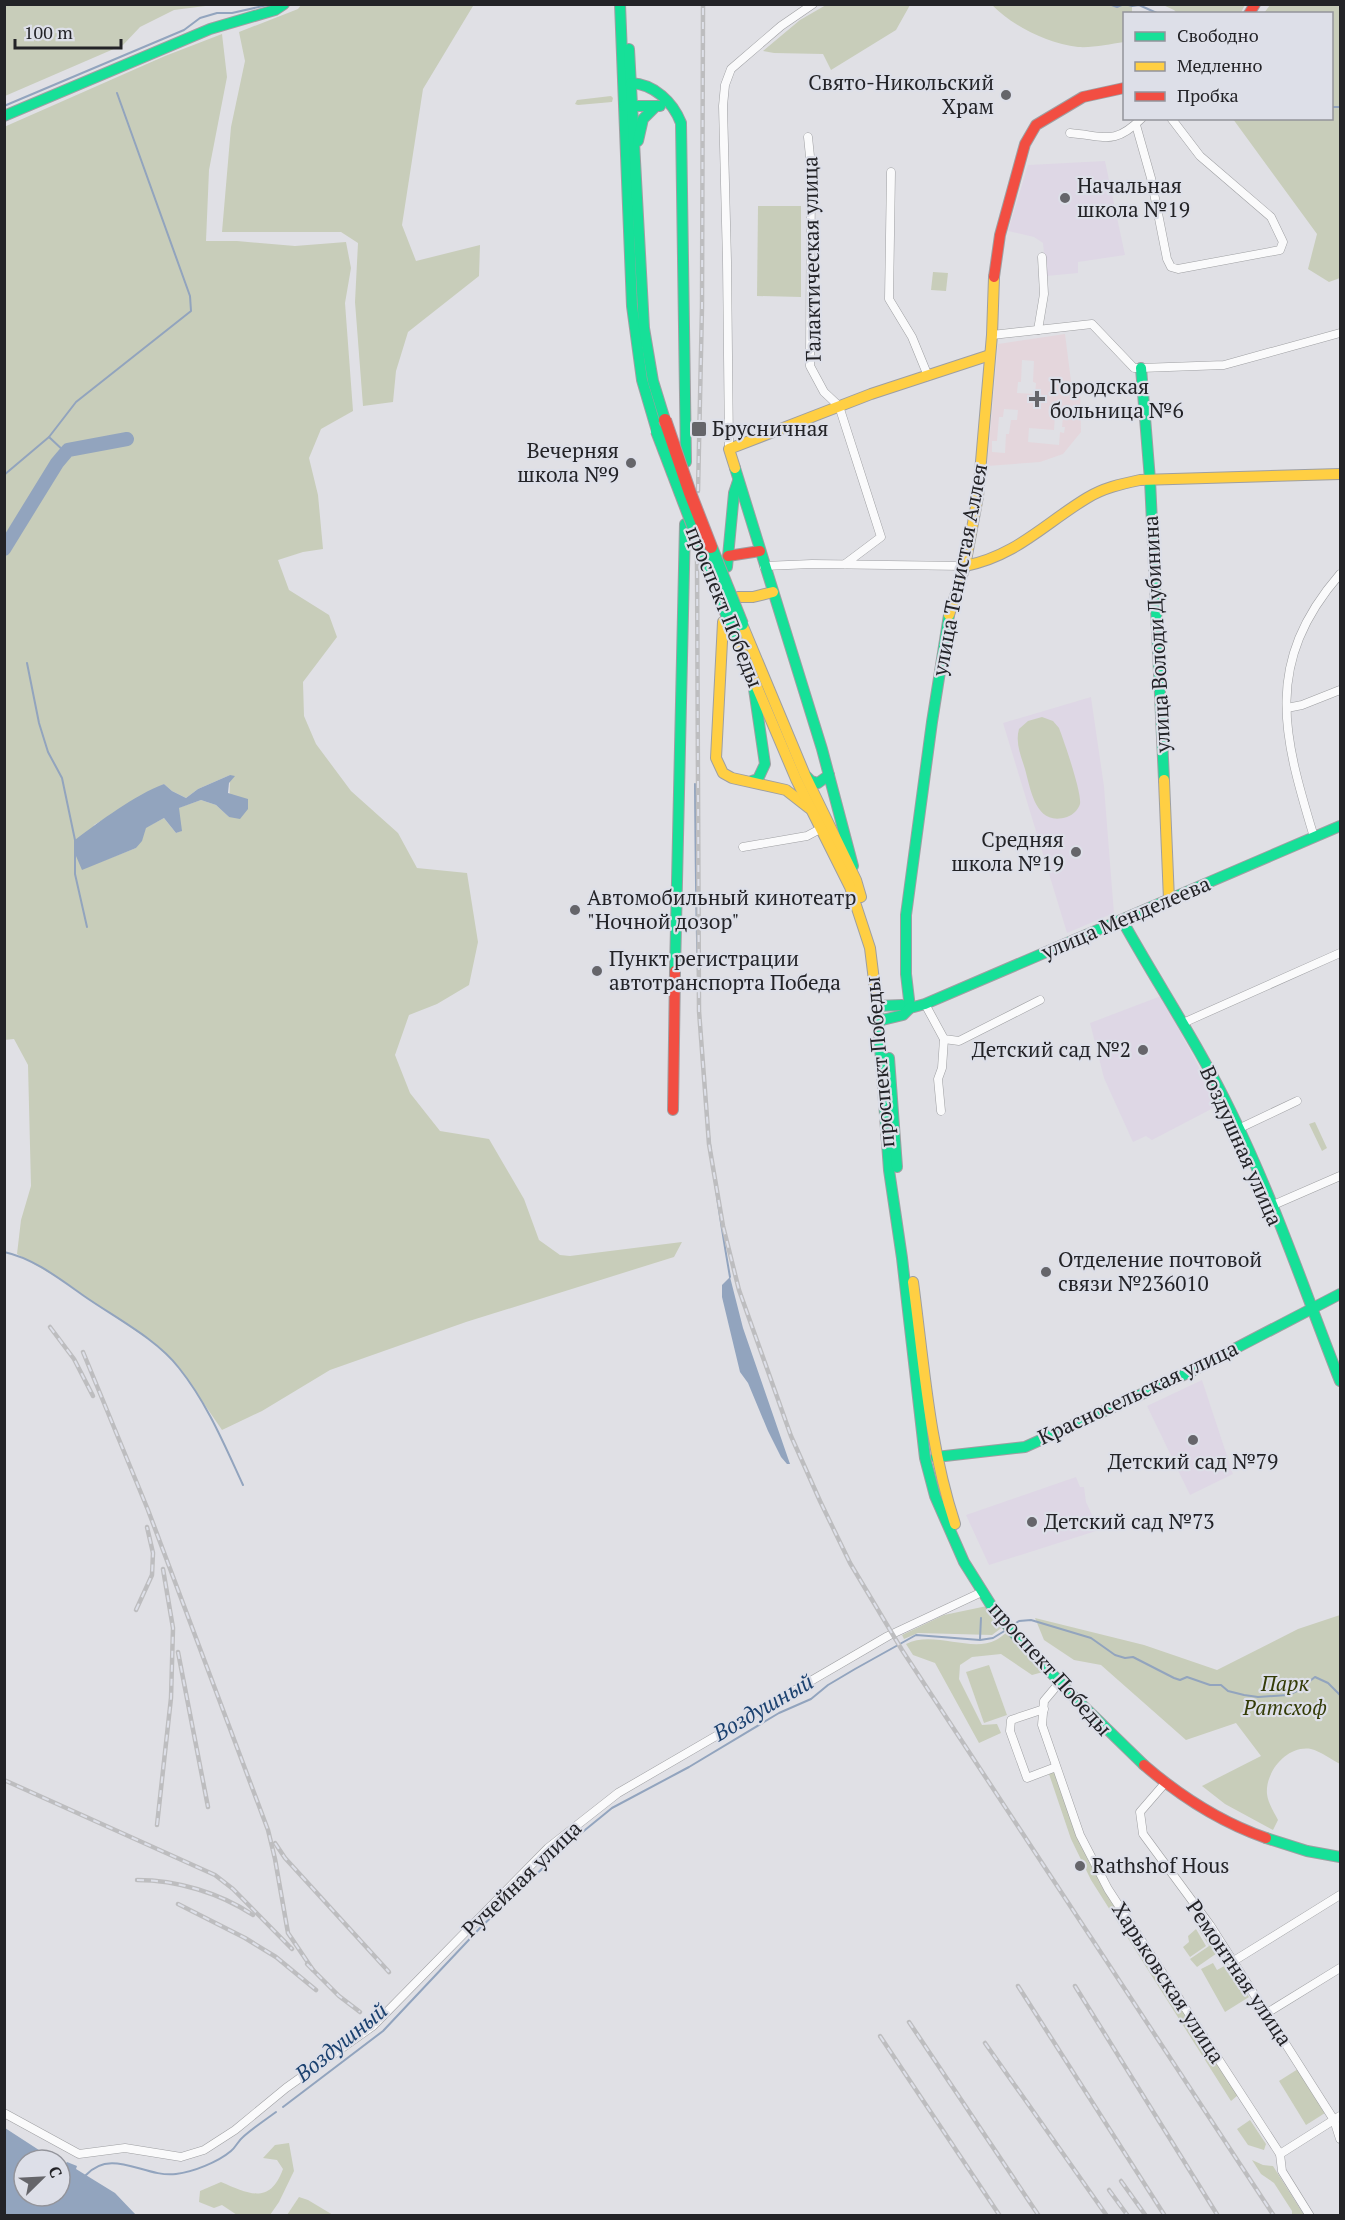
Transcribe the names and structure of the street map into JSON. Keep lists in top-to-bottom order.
{
  "streets": {
    "street": [
      "Галактическая улица",
      "улица Тенистая Аллея",
      "проспект Победы",
      "улица Володи Дубинина",
      "улица Менделеева",
      "Воздушная улица",
      "Красносельская улица",
      "Ручейная улица",
      "Ремонтная улица",
      "Харьковская улица"
    ]
  },
  "crossings": [
    ["улица Тенистая Аллея", "улица Менделеева"],
    ["проспект Победы", "улица Менделеева"],
    ["проспект Победы", "Красносельская улица"],
    ["проспект Победы", "Ручейная улица"],
    ["проспект Победы", "Ремонтная улица"],
    ["улица Володи Дубинина", "улица Менделеева"],
    ["улица Менделеева", "Воздушная улица"],
    ["Воздушная улица", "Красносельская улица"]
  ],
  "water": ["Воздушный"],
  "parks": ["Парк Ратсхоф"],
  "places": {
    "other": [
      "Свято-Никольский Храм",
      "Начальная школа №19",
      "Вечерняя школа №9",
      "Средняя школа №19",
      "Автомобильный кинотеатр \"Ночной дозор\"",
      "Пункт регистрации автотранспорта Победа",
      "Детский сад №2",
      "Отделение почтовой связи №236010",
      "Детский сад №79",
      "Детский сад №73",
      "Rathshof Hous"
    ],
    "health": ["Городская больница №6"],
    "transit": ["Брусничная"]
  },
  "legend": ["Свободно", "Медленно", "Пробка"],
  "scale_bar": "100 m",
  "north": "top right"
}
